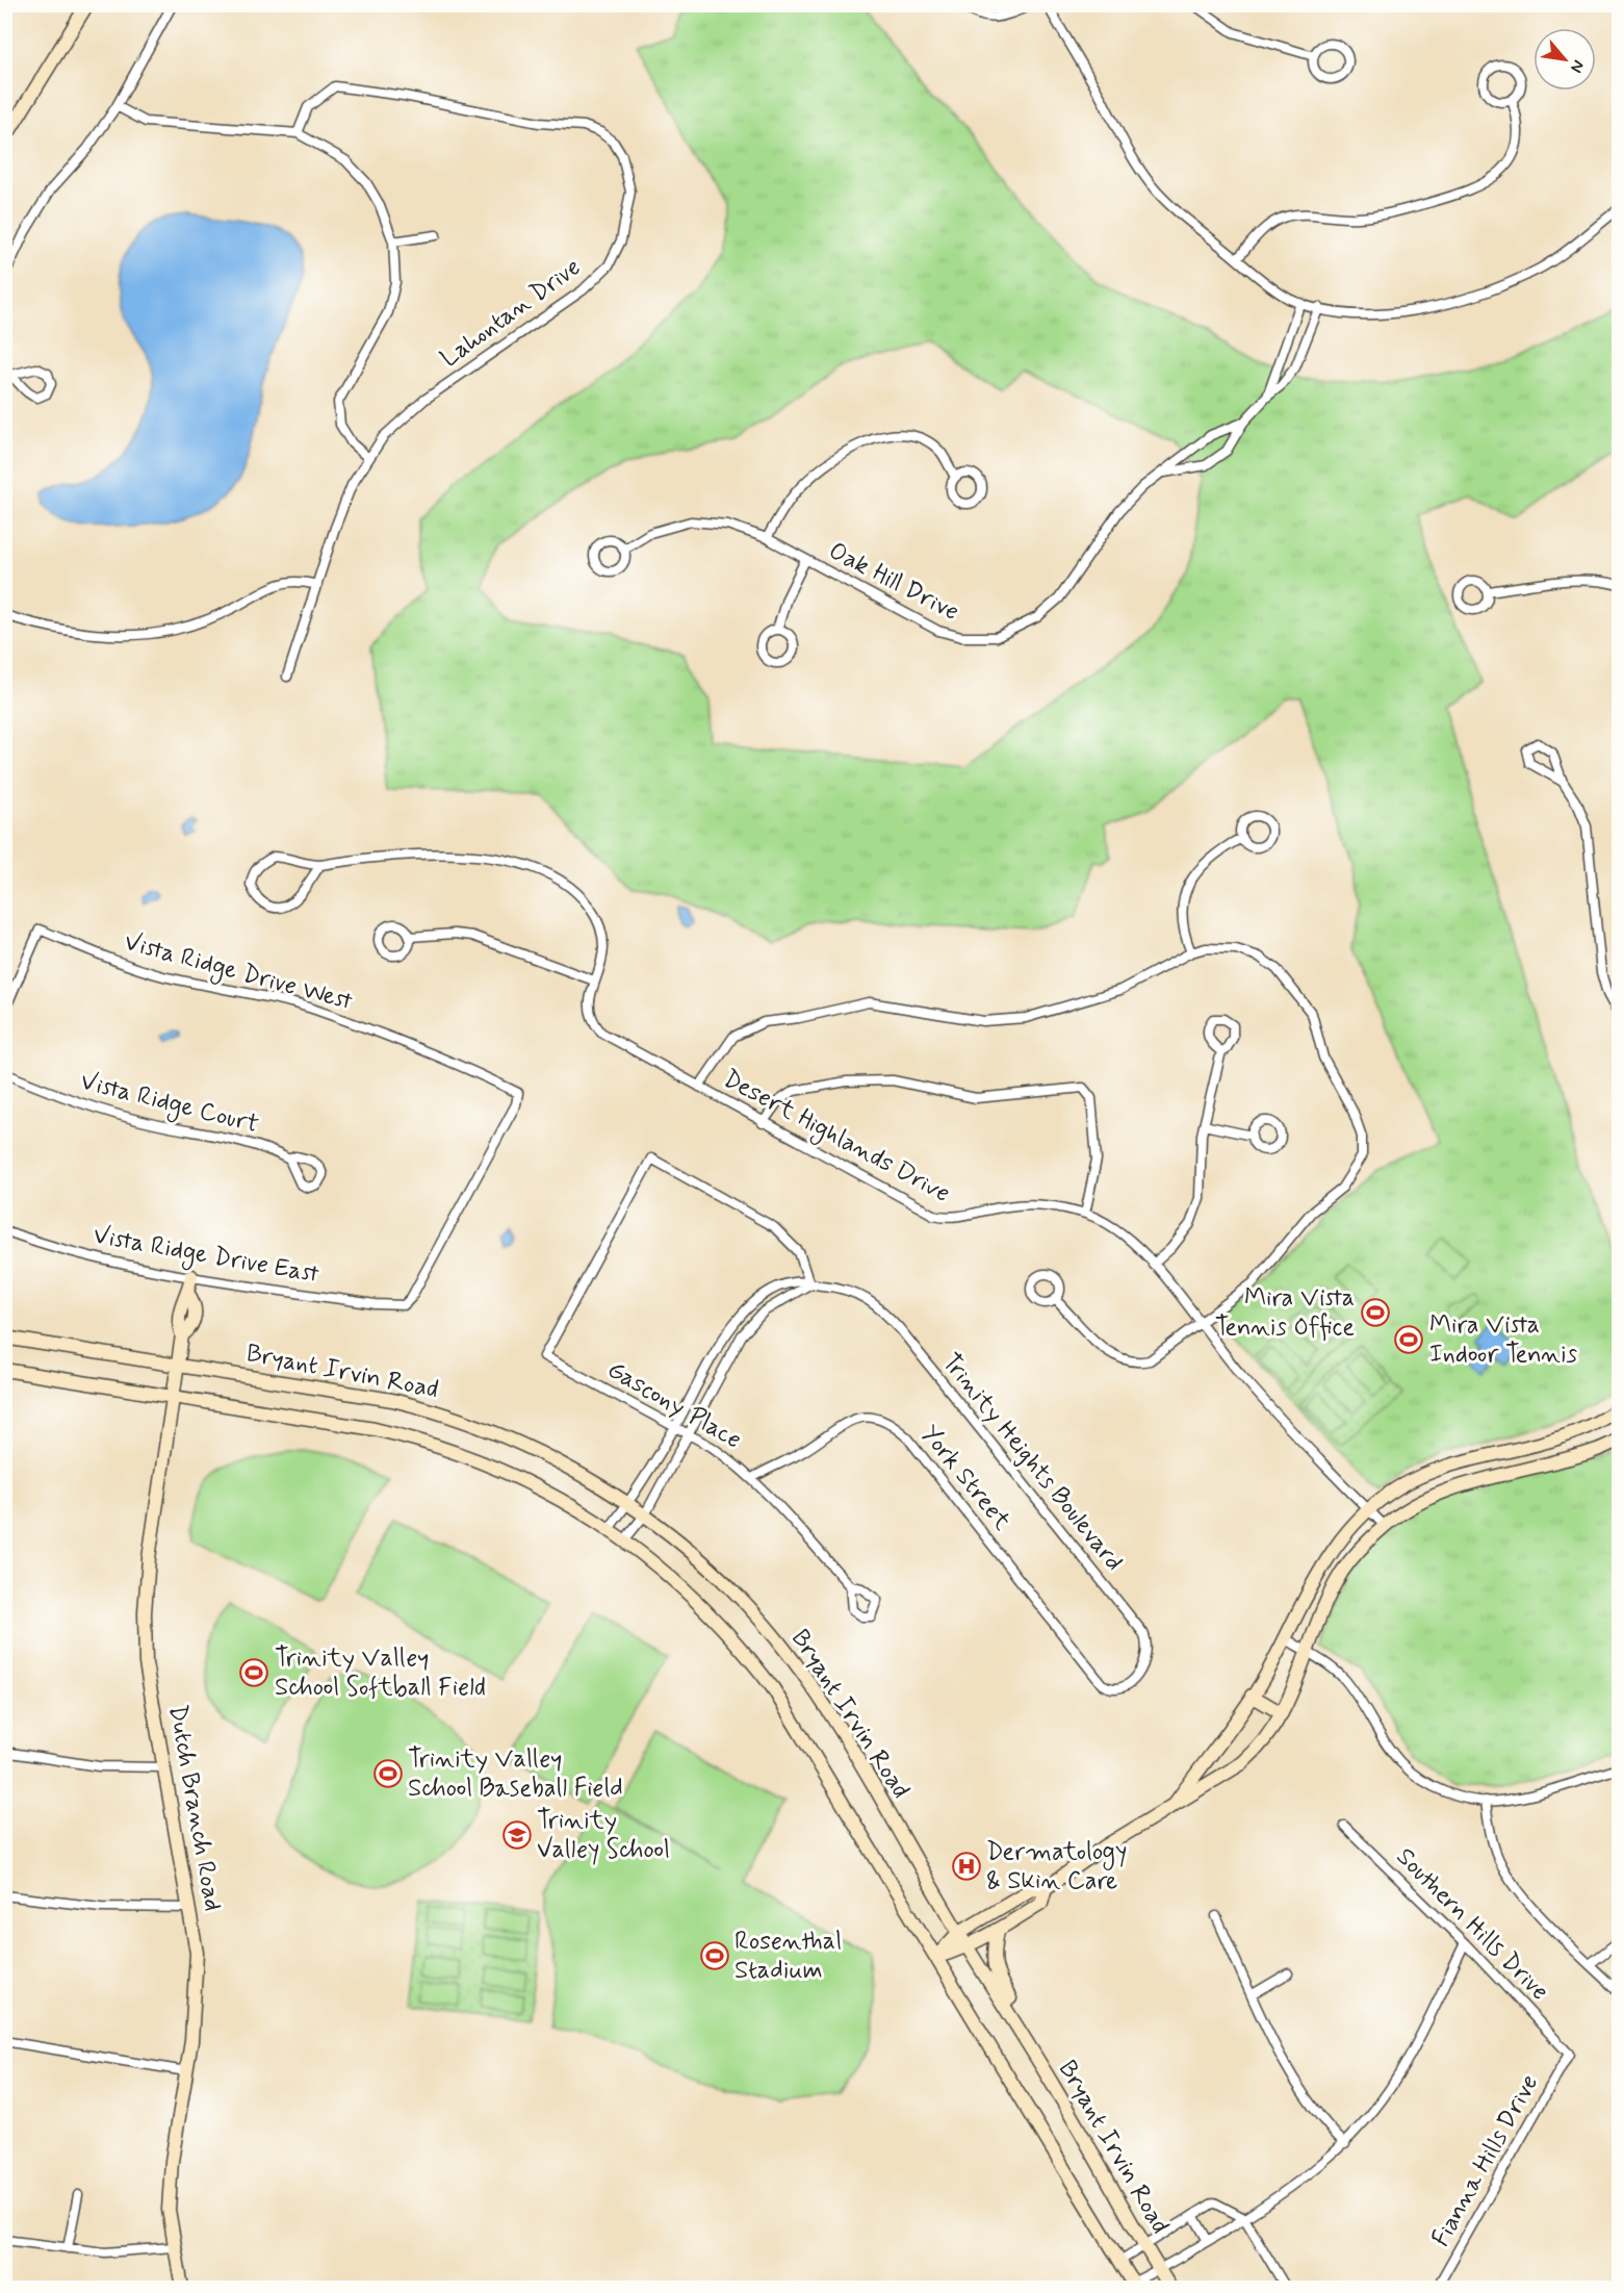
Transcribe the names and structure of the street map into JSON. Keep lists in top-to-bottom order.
{
  "streets": {
    "main road": ["Bryant Irvin Road", "Dutch Branch Road"],
    "street": [
      "Lahontan Drive",
      "Oak Hill Drive",
      "Vista Ridge Drive West",
      "Vista Ridge Court",
      "Desert Highlands Drive",
      "Vista Ridge Drive East",
      "Gascony Place",
      "Trinity Heights Boulevard",
      "York Street",
      "Southern Hills Drive",
      "Fianna Hills Drive"
    ]
  },
  "crossings": [
    ["Vista Ridge Drive West", "Vista Ridge Drive East"],
    ["Vista Ridge Drive East", "Dutch Branch Road"],
    ["Bryant Irvin Road", "Trinity Heights Boulevard"],
    ["Bryant Irvin Road", "Dutch Branch Road"],
    ["Gascony Place", "Trinity Heights Boulevard"],
    ["Gascony Place", "York Street"],
    ["Trinity Heights Boulevard", "York Street"],
    ["Southern Hills Drive", "Fianna Hills Drive"]
  ],
  "places": {
    "sports": [
      "Mira Vista Tennis Office",
      "Mira Vista Indoor Tennis",
      "Trinity Valley School Softball Field",
      "Trinity Valley School Baseball Field",
      "Rosenthal Stadium"
    ],
    "school or university": ["Trinity Valley School"],
    "hospital": ["Dermatology & Skin Care"]
  },
  "north": "bottom right"
}
